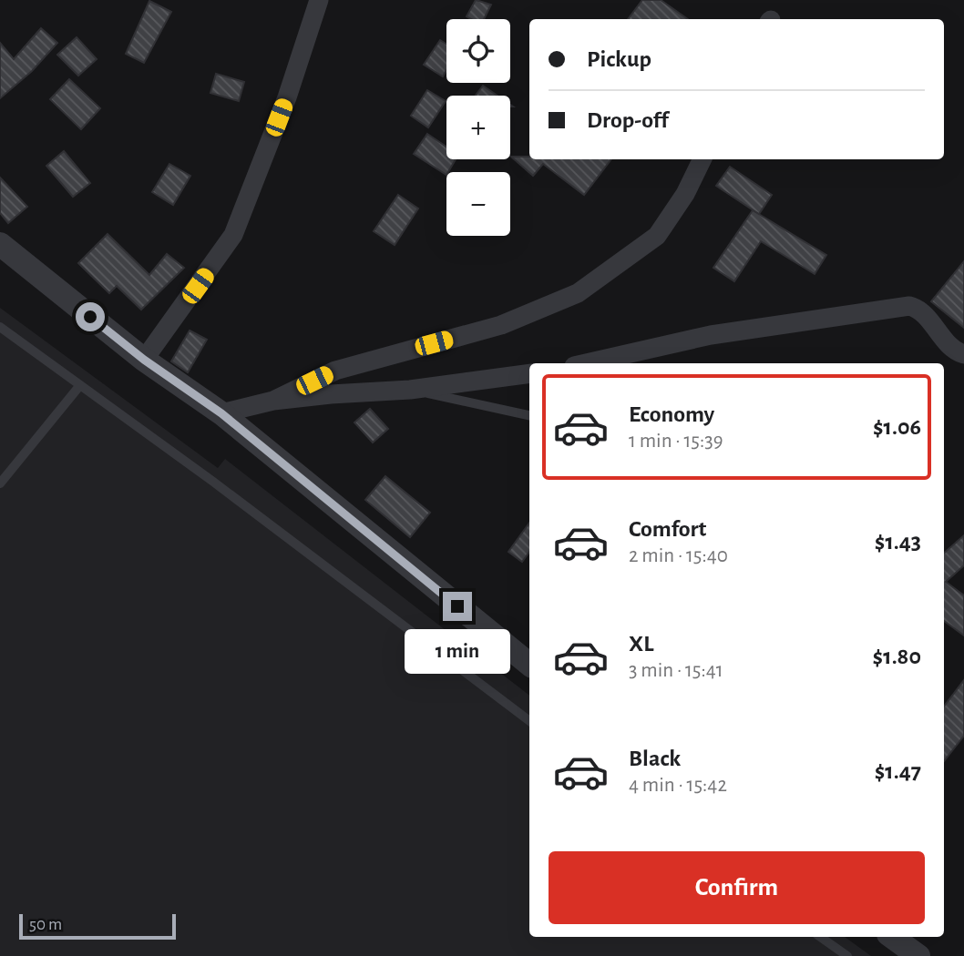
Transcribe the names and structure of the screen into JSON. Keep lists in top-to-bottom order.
{
  "scale_bar": "50 m",
  "page": {
    "map_buttons": ["+", "−"],
    "banner": ["Pickup", "Drop-off"],
    "list": [
      {
        "name": "Economy",
        "note": "1 min · 15:39",
        "value": "$1.06"
      },
      {
        "name": "Comfort",
        "note": "2 min · 15:40",
        "value": "$1.43"
      },
      {
        "name": "XL",
        "note": "3 min · 15:41",
        "value": "$1.80"
      },
      {
        "name": "Black",
        "note": "4 min · 15:42",
        "value": "$1.47"
      }
    ],
    "bubble": "1 min",
    "buttons": "Confirm",
    "scale": "50 m"
  }
}
